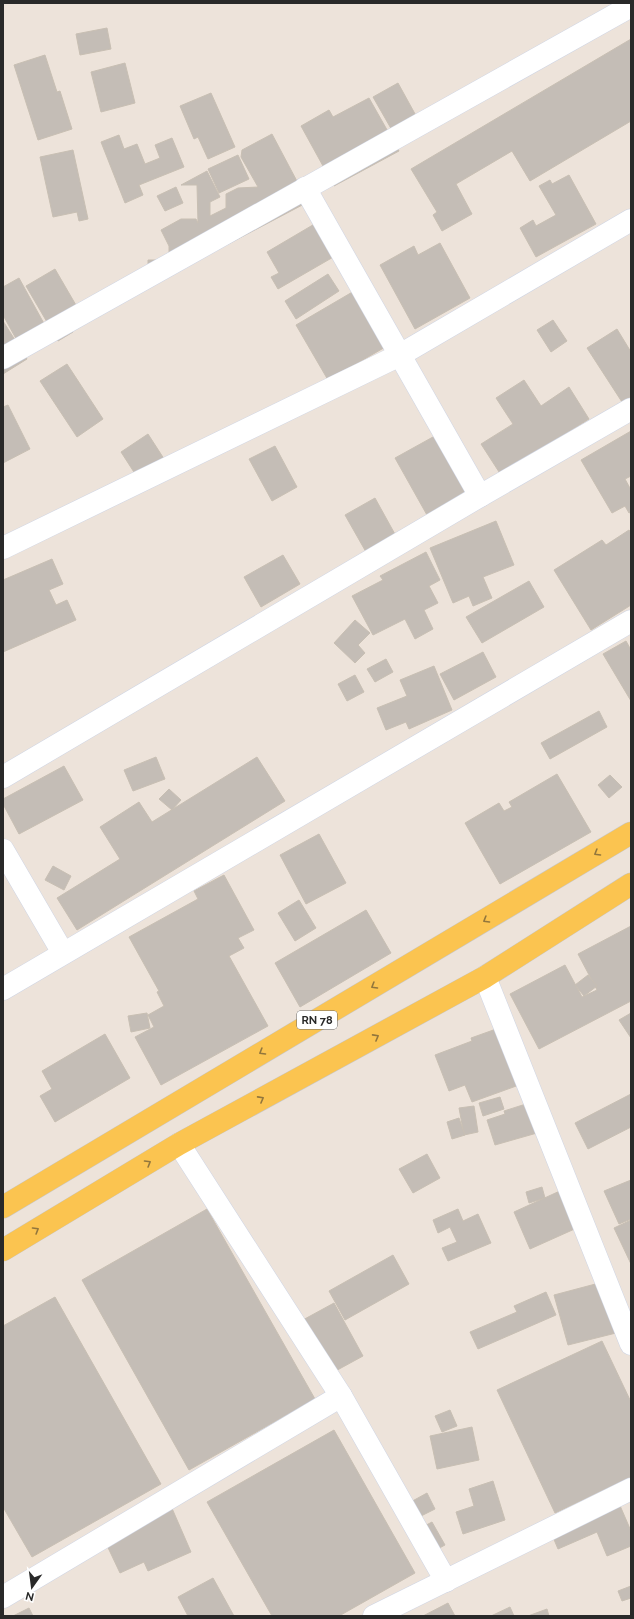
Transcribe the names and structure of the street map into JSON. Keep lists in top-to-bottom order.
{
  "streets": {
    "main road": ["RN 78"]
  },
  "north": "bottom"
}
